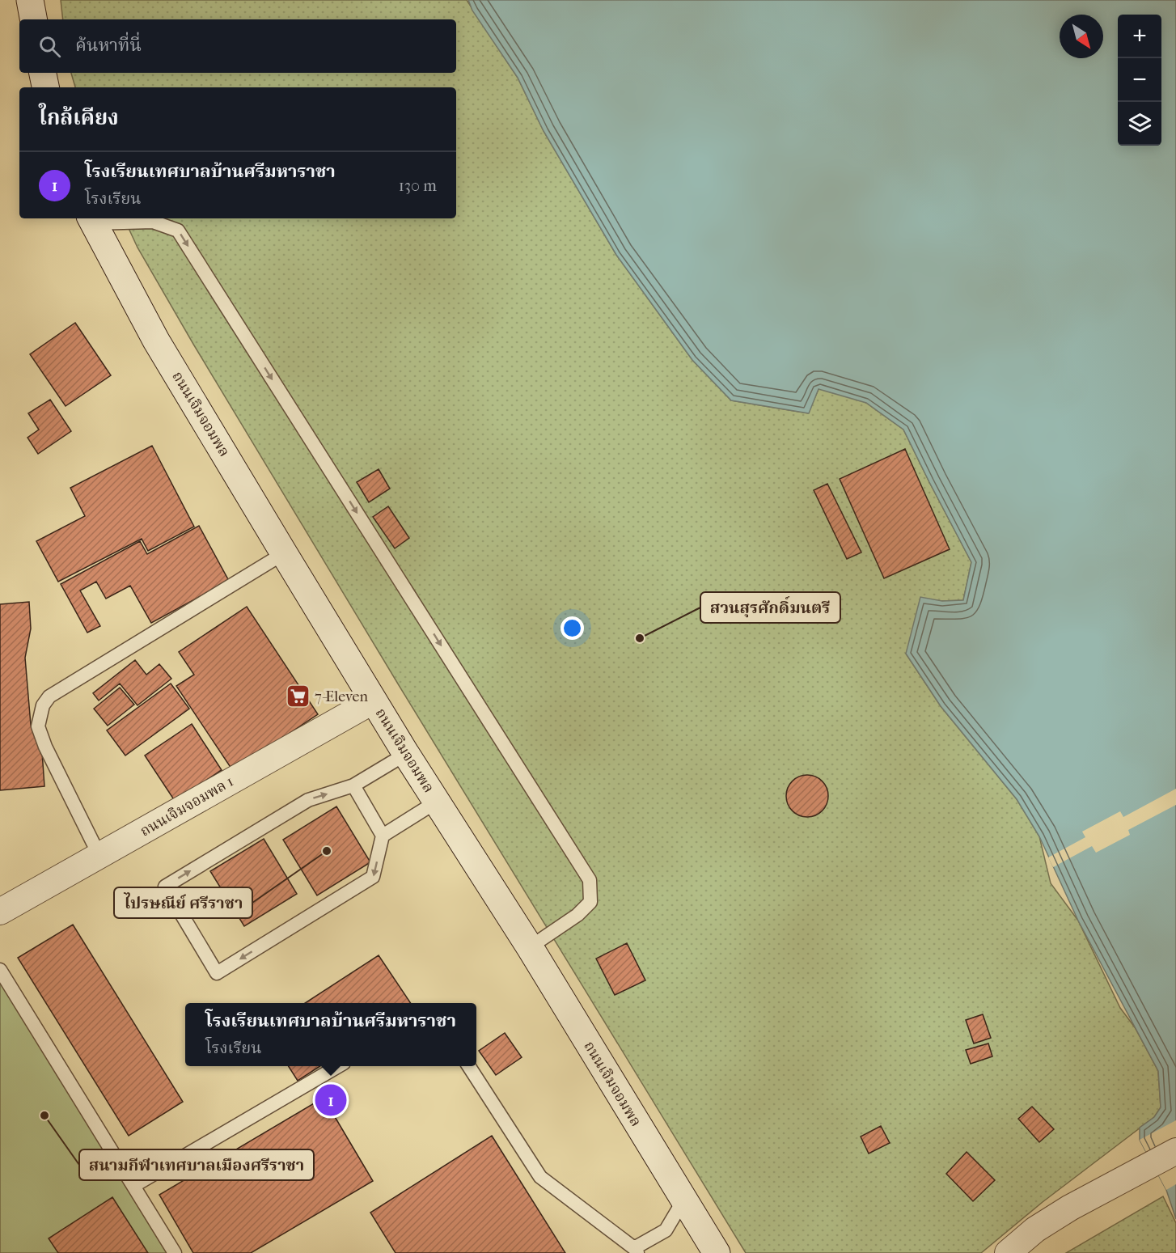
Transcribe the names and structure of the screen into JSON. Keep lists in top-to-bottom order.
{
  "streets": {
    "main road": ["ถนนเจิมจอมพล"],
    "street": ["ถนนเจิมจอมพล 1"]
  },
  "crossings": [
    ["ถนนเจิมจอมพล", "ถนนเจิมจอมพล 1"]
  ],
  "places": {
    "other": ["สวนสุรศักดิ์มนตรี", "ไปรษณีย์ ศรีราชา", "สนามกีฬาเทศบาลเมืองศรีราชา"],
    "supermarket": ["7-Eleven"]
  },
  "north": "bottom right",
  "page": {
    "map_buttons": ["+", "−"],
    "search": "ค้นหาที่นี่",
    "heading": "ใกล้เคียง",
    "list": [
      {
        "mark": "1",
        "name": "โรงเรียนเทศบาลบ้านศรีมหาราชา",
        "note": "โรงเรียน",
        "value": "130 m"
      }
    ],
    "popup": ["โรงเรียนเทศบาลบ้านศรีมหาราชา", "โรงเรียน"],
    "pins": "1"
  }
}
